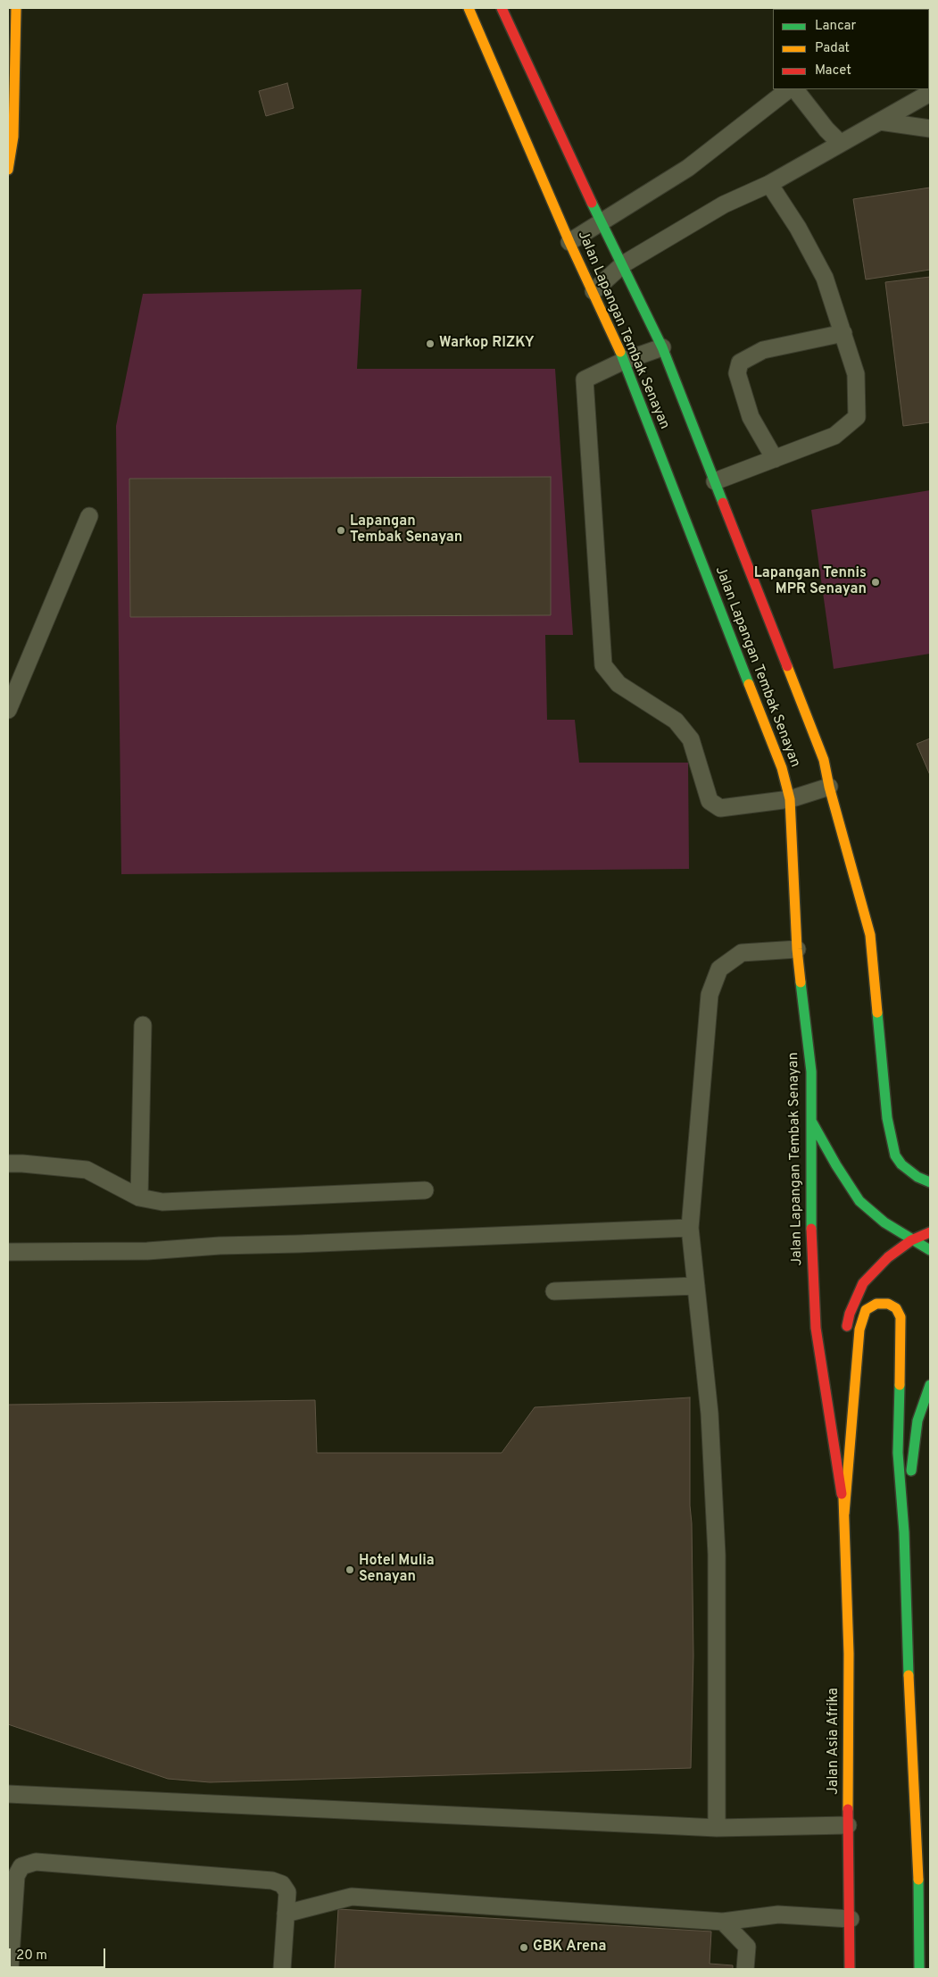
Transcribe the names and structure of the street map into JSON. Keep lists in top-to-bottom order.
{
  "streets": {
    "main road": ["Jalan Lapangan Tembak Senayan", "Jalan Asia Afrika"]
  },
  "crossings": [
    ["Jalan Lapangan Tembak Senayan", "Jalan Asia Afrika"]
  ],
  "places": [
    "Warkop RIZKY",
    "Lapangan Tembak Senayan",
    "Lapangan Tennis MPR Senayan",
    "Hotel Mulia Senayan",
    "GBK Arena"
  ],
  "legend": ["Lancar", "Padat", "Macet"],
  "scale_bar": "20 m"
}
